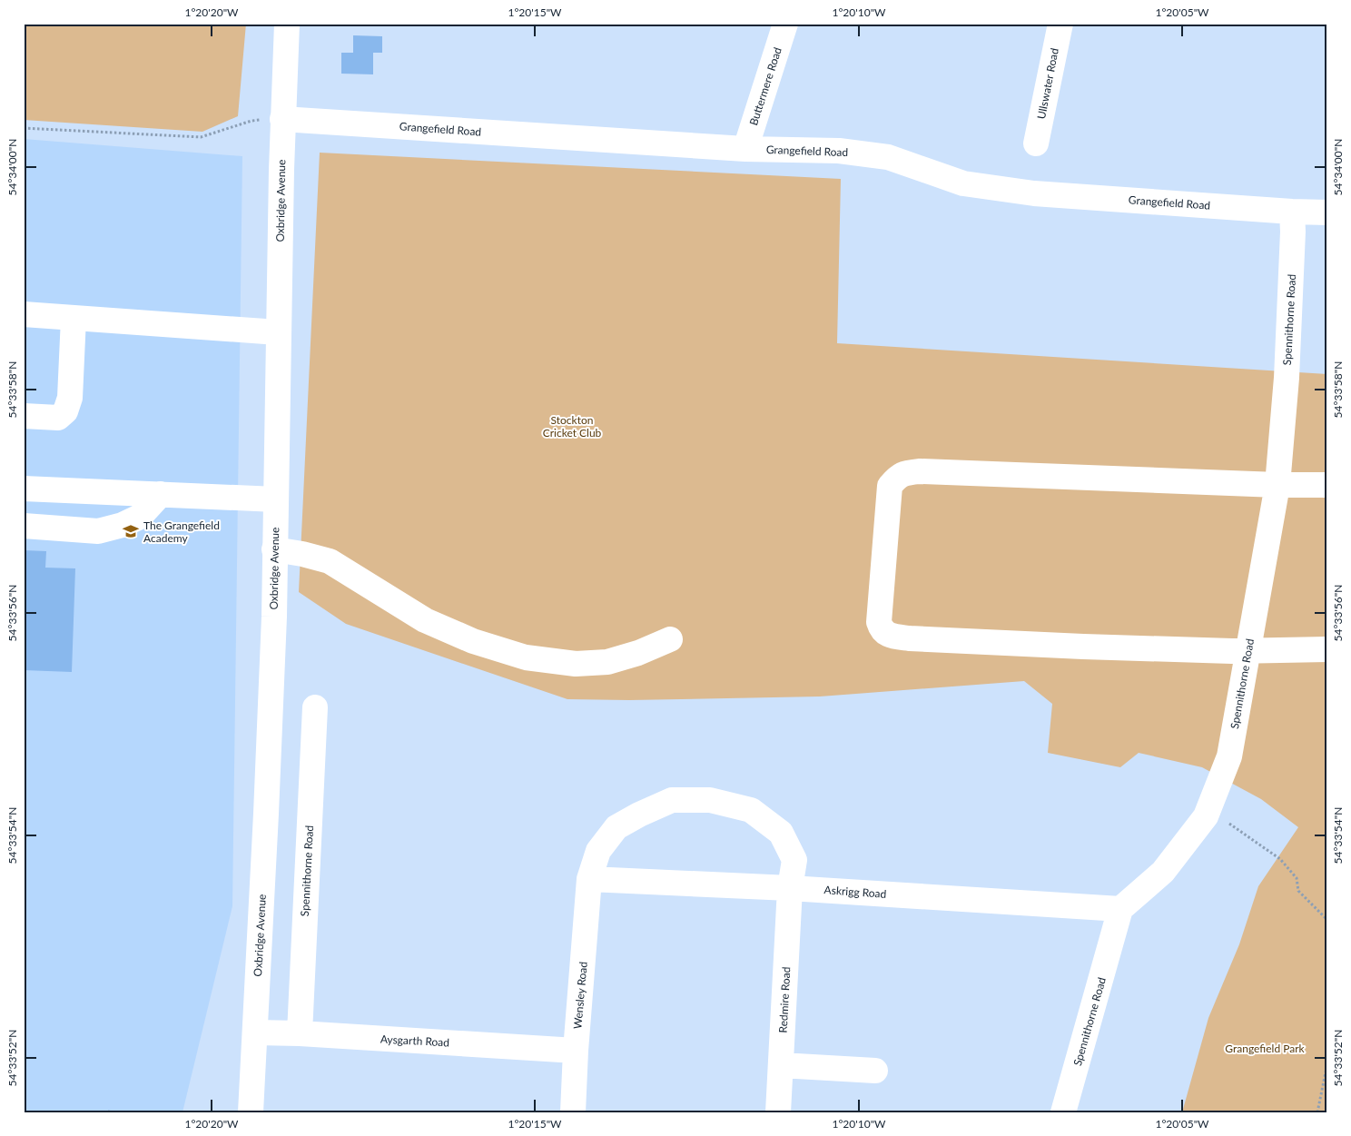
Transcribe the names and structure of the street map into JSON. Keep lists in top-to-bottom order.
{
  "streets": {
    "street": [
      "Ullswater Road",
      "Buttermere Road",
      "Grangefield Road",
      "Oxbridge Avenue",
      "Spennithorne Road",
      "Askrigg Road",
      "Wensley Road",
      "Redmire Road",
      "Aysgarth Road"
    ]
  },
  "crossings": [
    ["Buttermere Road", "Grangefield Road"],
    ["Grangefield Road", "Oxbridge Avenue"],
    ["Grangefield Road", "Spennithorne Road"],
    ["Oxbridge Avenue", "Aysgarth Road"],
    ["Spennithorne Road", "Askrigg Road"],
    ["Spennithorne Road", "Aysgarth Road"],
    ["Askrigg Road", "Wensley Road"],
    ["Askrigg Road", "Redmire Road"],
    ["Wensley Road", "Aysgarth Road"]
  ],
  "parks": ["Stockton Cricket Club", "Grangefield Park"],
  "places": {
    "school or university": ["The Grangefield Academy"]
  },
  "coordinates": [
    "1°20'20\"W",
    "1°20'15\"W",
    "1°20'10\"W",
    "1°20'05\"W",
    "54°34'00\"N",
    "54°33'58\"N",
    "54°33'56\"N",
    "54°33'54\"N",
    "54°33'52\"N"
  ]
}
